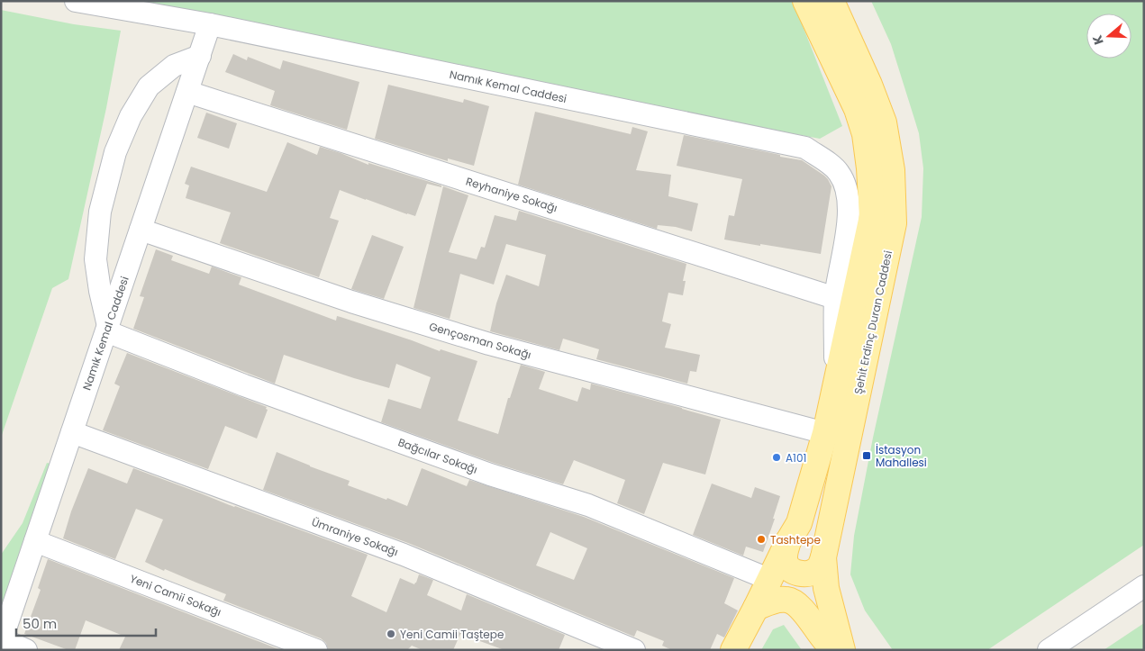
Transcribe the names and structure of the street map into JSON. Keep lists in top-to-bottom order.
{
  "streets": {
    "main road": ["Şehit Erdinç Duran Caddesi"],
    "street": [
      "Namık Kemal Caddesi",
      "Reyhaniye Sokağı",
      "Gençosman Sokağı",
      "Bağcılar Sokağı",
      "Ümraniye Sokağı",
      "Yeni Camii Sokağı"
    ]
  },
  "crossings": [
    ["Namık Kemal Caddesi", "Reyhaniye Sokağı"],
    ["Namık Kemal Caddesi", "Gençosman Sokağı"],
    ["Namık Kemal Caddesi", "Bağcılar Sokağı"],
    ["Namık Kemal Caddesi", "Ümraniye Sokağı"],
    ["Namık Kemal Caddesi", "Yeni Camii Sokağı"],
    ["Şehit Erdinç Duran Caddesi", "Gençosman Sokağı"],
    ["Şehit Erdinç Duran Caddesi", "Bağcılar Sokağı"]
  ],
  "places": {
    "transit": ["İstasyon Mahallesi"],
    "other": ["A101", "Tashtepe", "Yeni Camii Taştepe"]
  },
  "scale_bar": "50 m",
  "north": "left"
}
